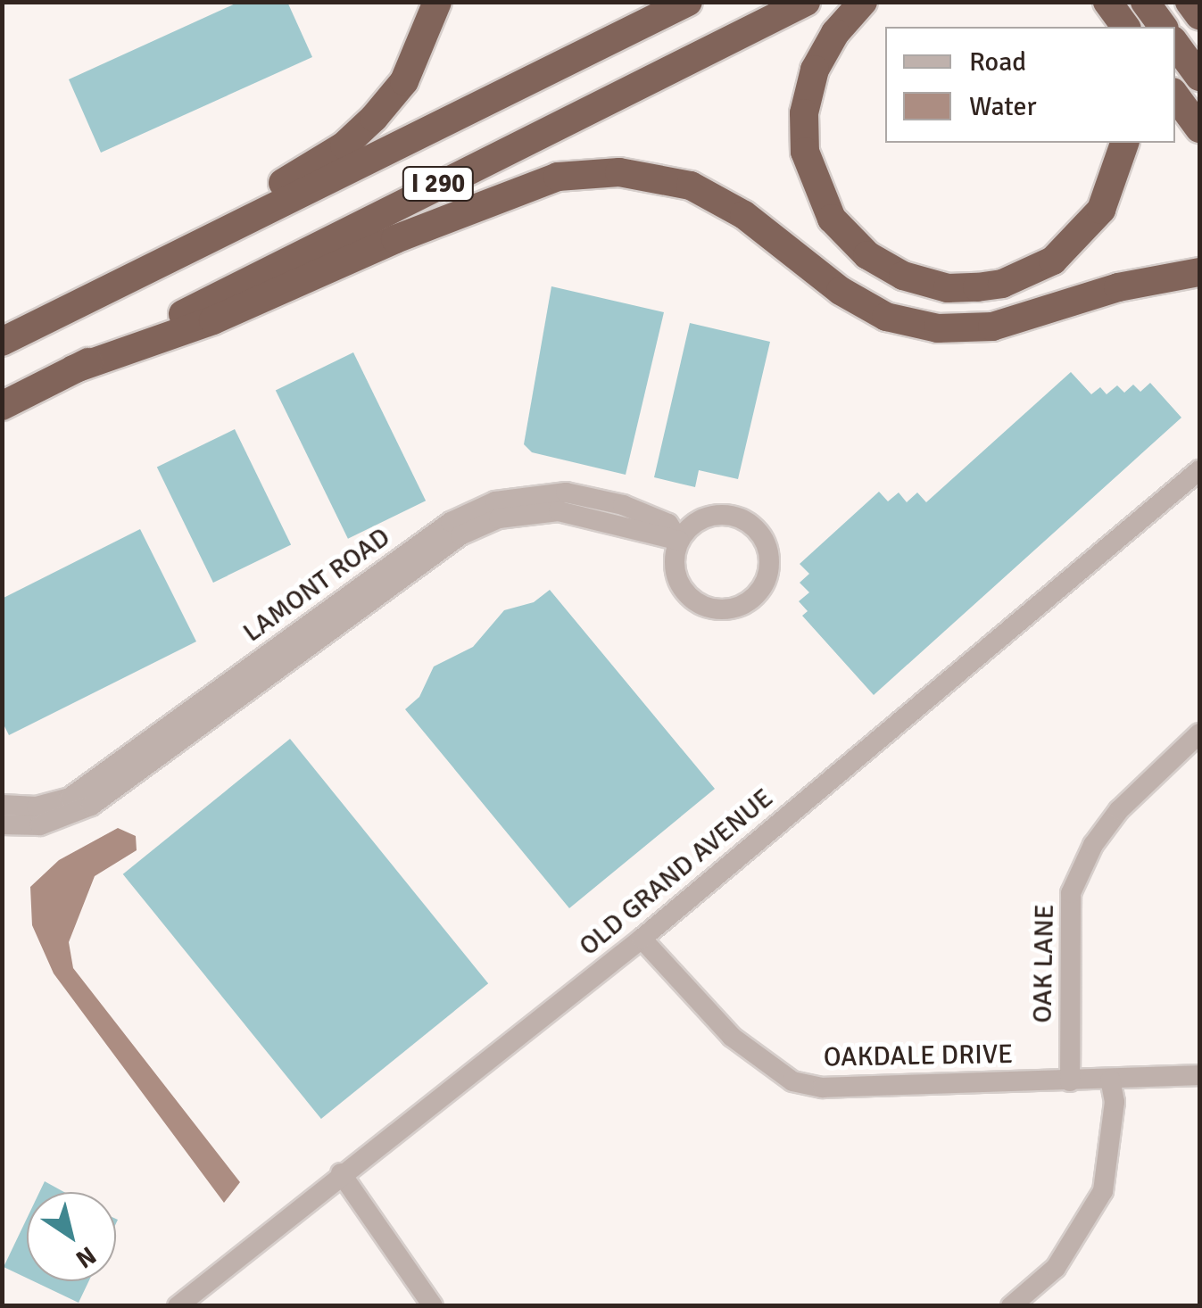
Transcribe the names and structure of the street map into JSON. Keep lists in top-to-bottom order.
{
  "streets": {
    "highway": ["I 290"],
    "street": [
      "LAMONT ROAD",
      "OLD GRAND AVENUE",
      "OAK LANE",
      "OAKDALE DRIVE"
    ]
  },
  "crossings": [
    ["OLD GRAND AVENUE", "OAKDALE DRIVE"],
    ["OAK LANE", "OAKDALE DRIVE"]
  ],
  "legend": ["Road", "Water"],
  "north": "bottom right"
}
